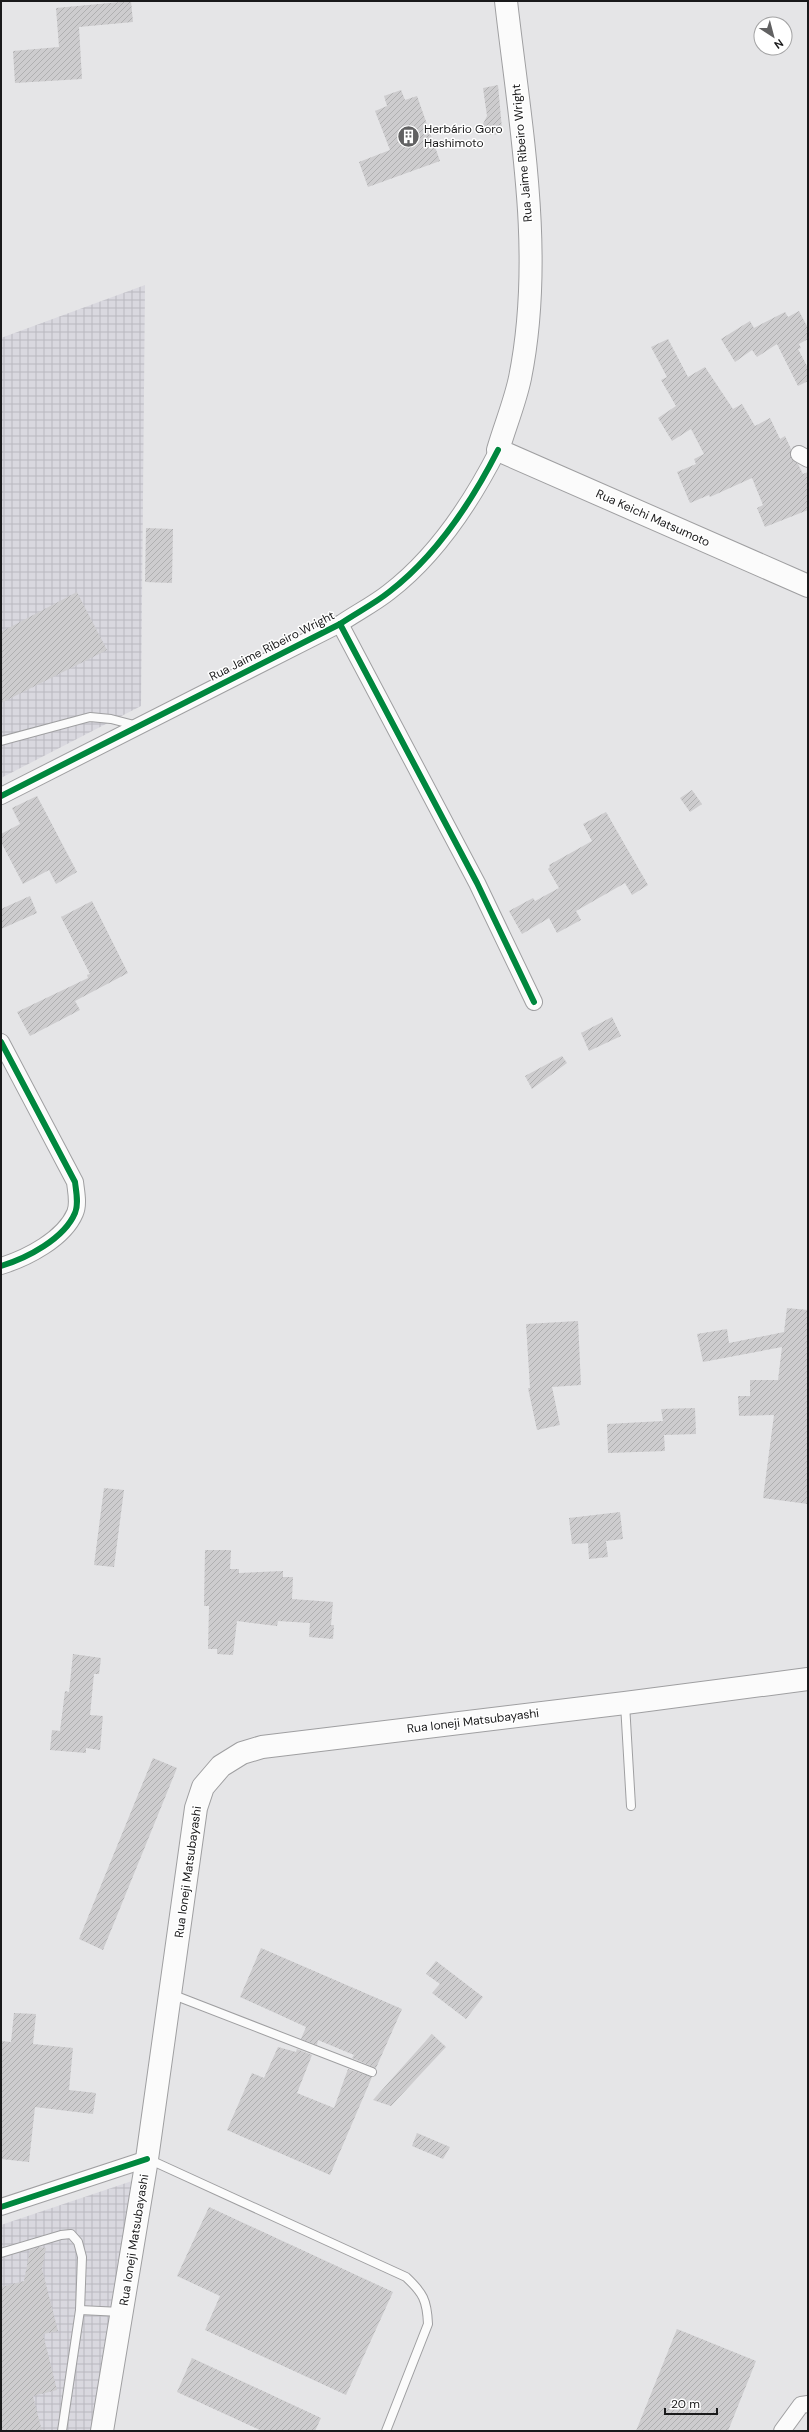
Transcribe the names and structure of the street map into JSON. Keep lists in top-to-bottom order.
{
  "streets": {
    "main road": ["Rua Jaime Ribeiro Wright", "Rua Keichi Matsumoto", "Rua Ioneji Matsubayashi"]
  },
  "crossings": [
    ["Rua Jaime Ribeiro Wright", "Rua Keichi Matsumoto"]
  ],
  "places": {
    "building": ["Herbário Goro Hashimoto"]
  },
  "scale_bar": "20 m",
  "north": "bottom right"
}
